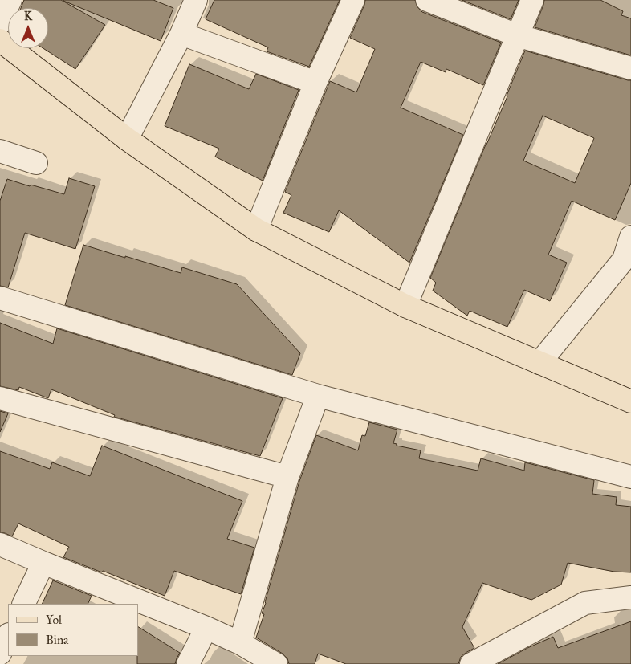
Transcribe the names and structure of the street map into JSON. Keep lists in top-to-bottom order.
{
  "legend": ["Yol", "Bina"],
  "north": "top"
}
